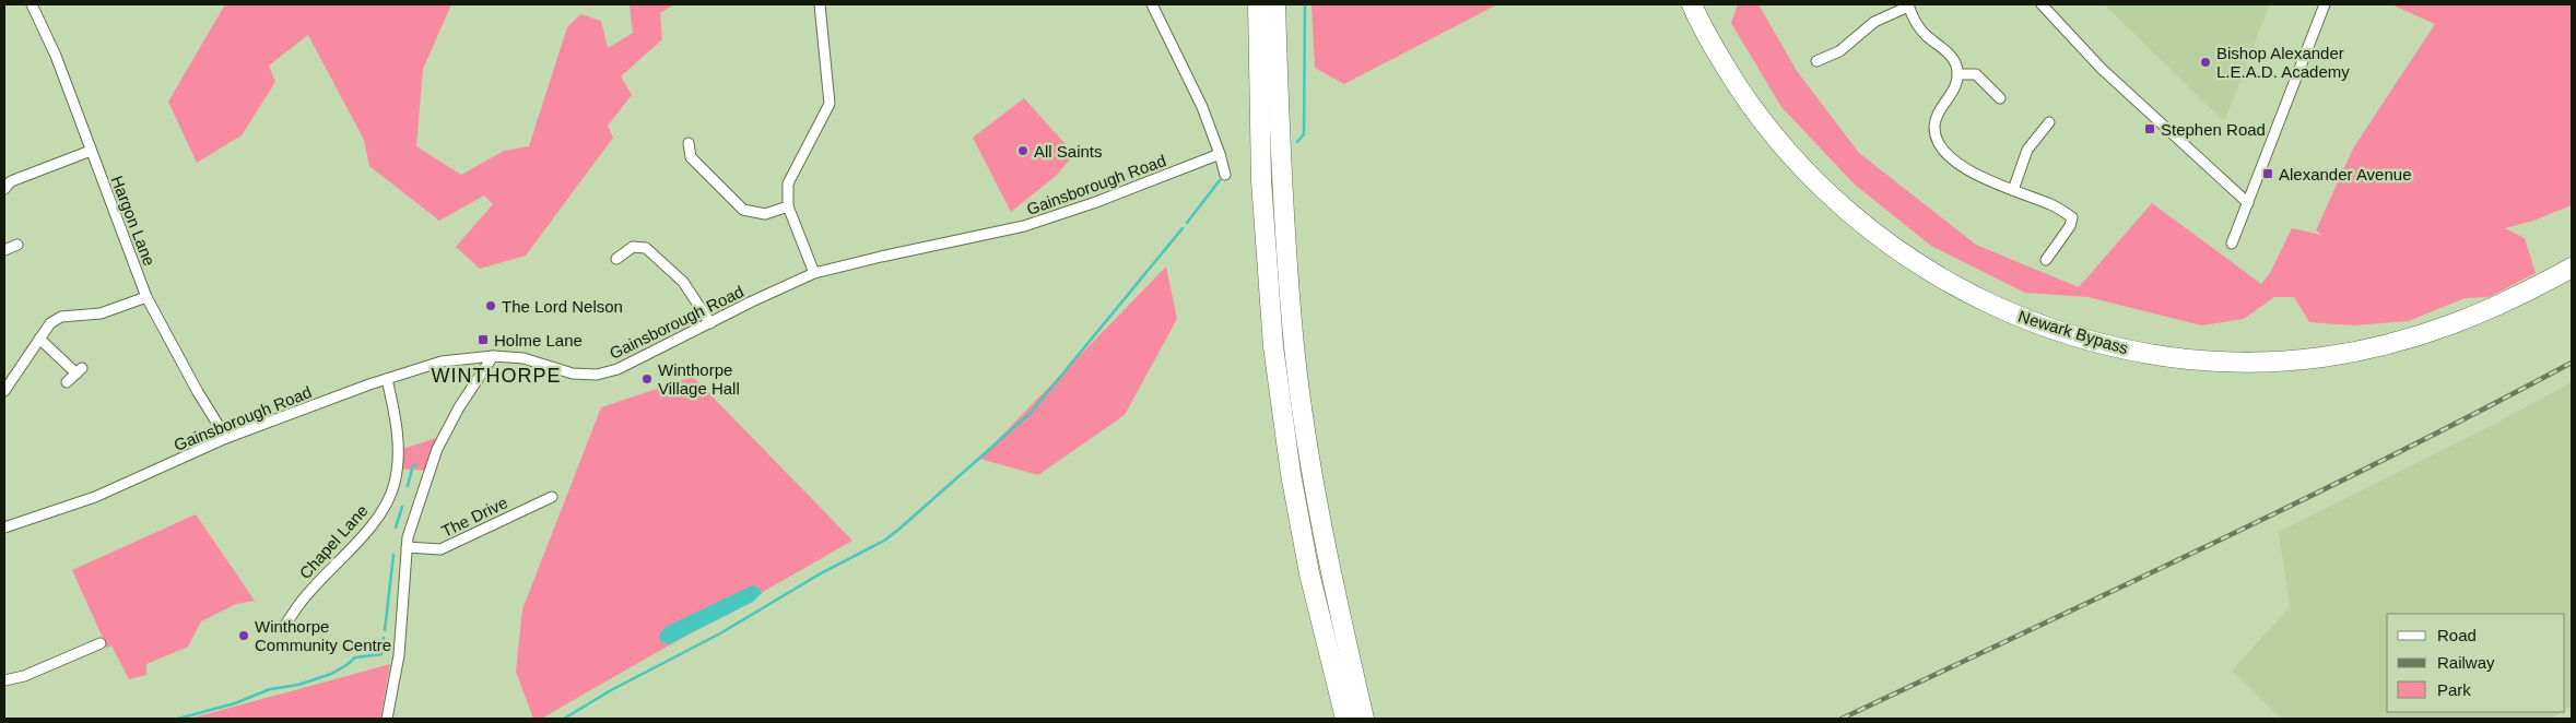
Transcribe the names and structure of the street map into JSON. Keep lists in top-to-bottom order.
{
  "streets": {
    "highway": ["Newark Bypass"],
    "street": [
      "Gainsborough Road",
      "Hargon Lane",
      "The Drive",
      "Chapel Lane"
    ]
  },
  "crossings": [
    ["Gainsborough Road", "Hargon Lane"],
    ["Gainsborough Road", "Chapel Lane"]
  ],
  "districts": ["WINTHORPE"],
  "places": {
    "other": [
      "Bishop Alexander L.E.A.D. Academy",
      "All Saints",
      "The Lord Nelson",
      "Winthorpe Village Hall",
      "Winthorpe Community Centre"
    ],
    "transit": ["Stephen Road", "Alexander Avenue", "Holme Lane"]
  },
  "legend": ["Road", "Railway", "Park"]
}
